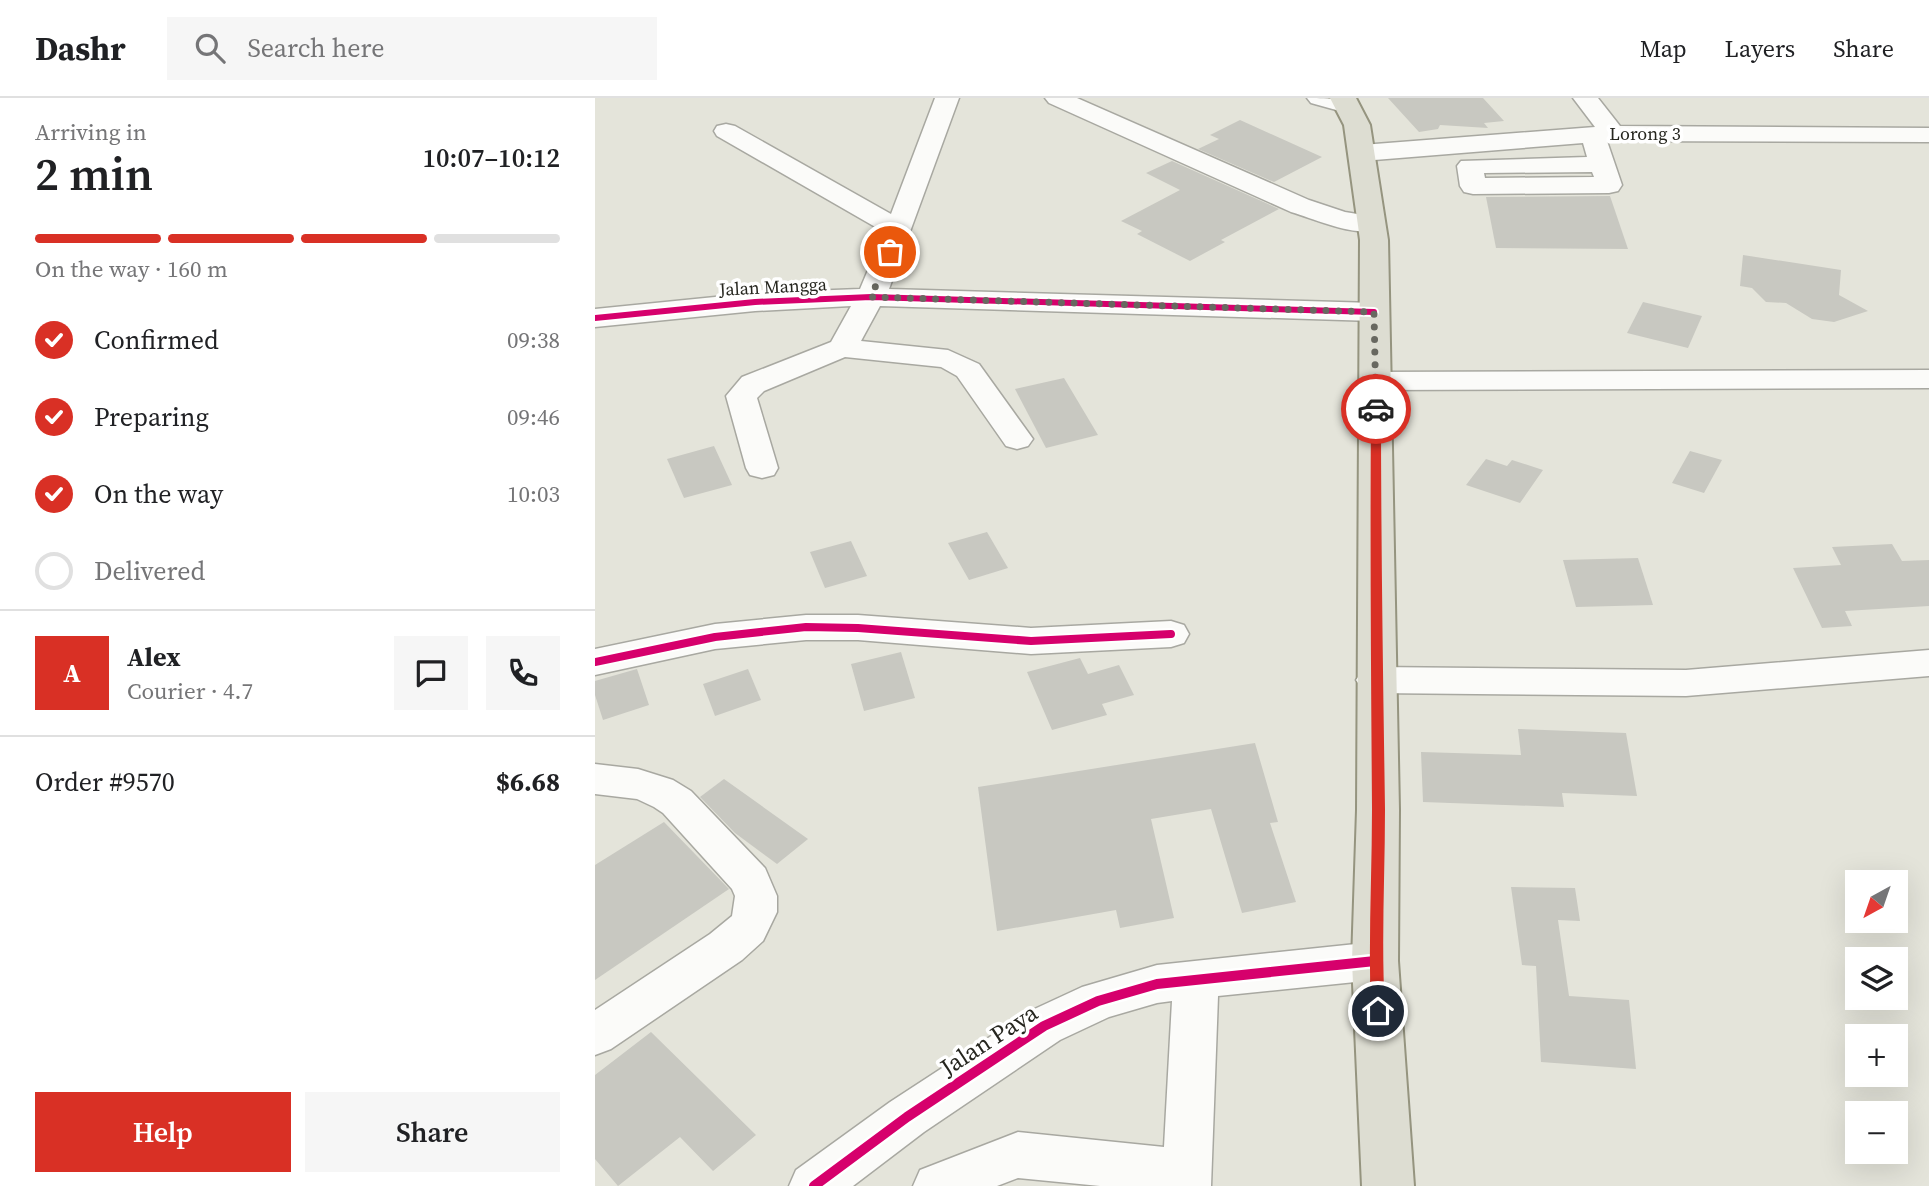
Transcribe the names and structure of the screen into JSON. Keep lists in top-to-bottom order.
{
  "streets": {
    "street": ["Lorong 3", "Jalan Mangga", "Jalan Paya"]
  },
  "north": "bottom left",
  "page": {
    "header": "Dashr",
    "search": "Search here",
    "nav": ["Map", "Layers", "Share"],
    "heading": ["2 min", "Arriving in", "10:07–10:12"],
    "panel": [
      "Alex",
      "Courier · 4.7",
      "Order #9570",
      "$6.68"
    ],
    "bar": "On the way · 160 m",
    "list": [
      ["Confirmed", "09:38"],
      ["Preparing", "09:46"],
      ["On the way", "10:03"],
      "Delivered"
    ],
    "round": "A",
    "map_buttons": ["+", "−"],
    "buttons": ["Help", "Share"]
  }
}
